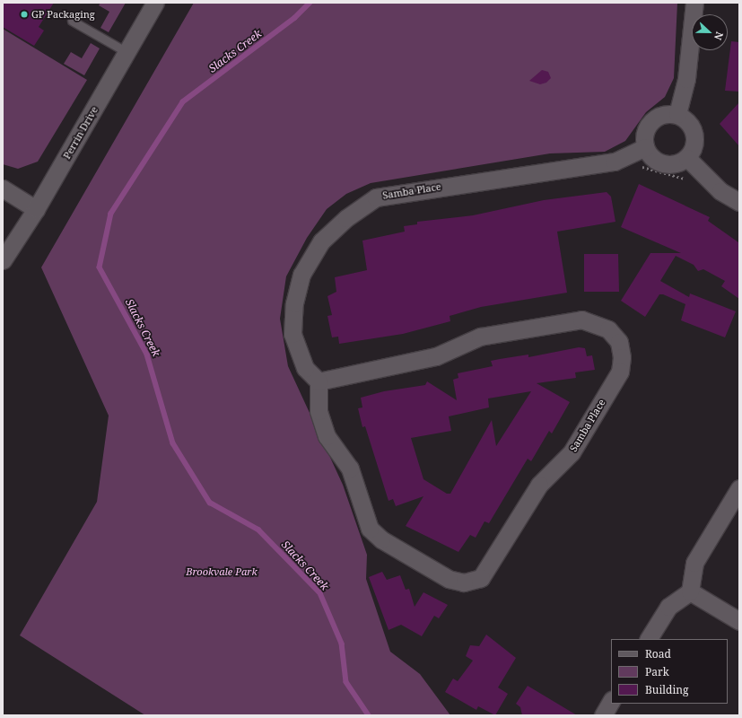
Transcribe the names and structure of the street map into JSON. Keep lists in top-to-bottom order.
{
  "streets": {
    "street": ["Perrin Drive", "Samba Place"]
  },
  "water": ["Slacks Creek"],
  "parks": ["Brookvale Park"],
  "places": ["GP Packaging"],
  "legend": ["Road", "Park", "Building"],
  "north": "right"
}
